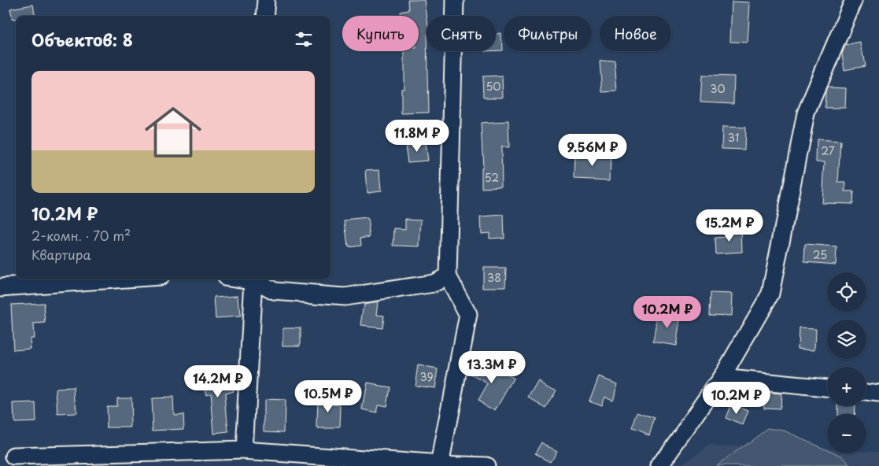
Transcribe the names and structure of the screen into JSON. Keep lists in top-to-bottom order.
{
  "house_numbers": [
    "50",
    "30",
    "31",
    "27",
    "52",
    "25",
    "38",
    "39"
  ],
  "page": {
    "chip": [
      "Купить",
      "Снять",
      "Фильтры",
      "Новое"
    ],
    "heading": "Объектов: 8",
    "list": [
      {
        "name": "10.2M ₽",
        "note": "2-комн. · 70 m² · Квартира"
      }
    ],
    "price": [
      "11.8M ₽",
      "9.56M ₽",
      "15.2M ₽",
      "10.2M ₽",
      "13.3M ₽",
      "14.2M ₽",
      "10.5M ₽",
      "10.2M ₽"
    ],
    "map_buttons": ["+", "−"]
  }
}
